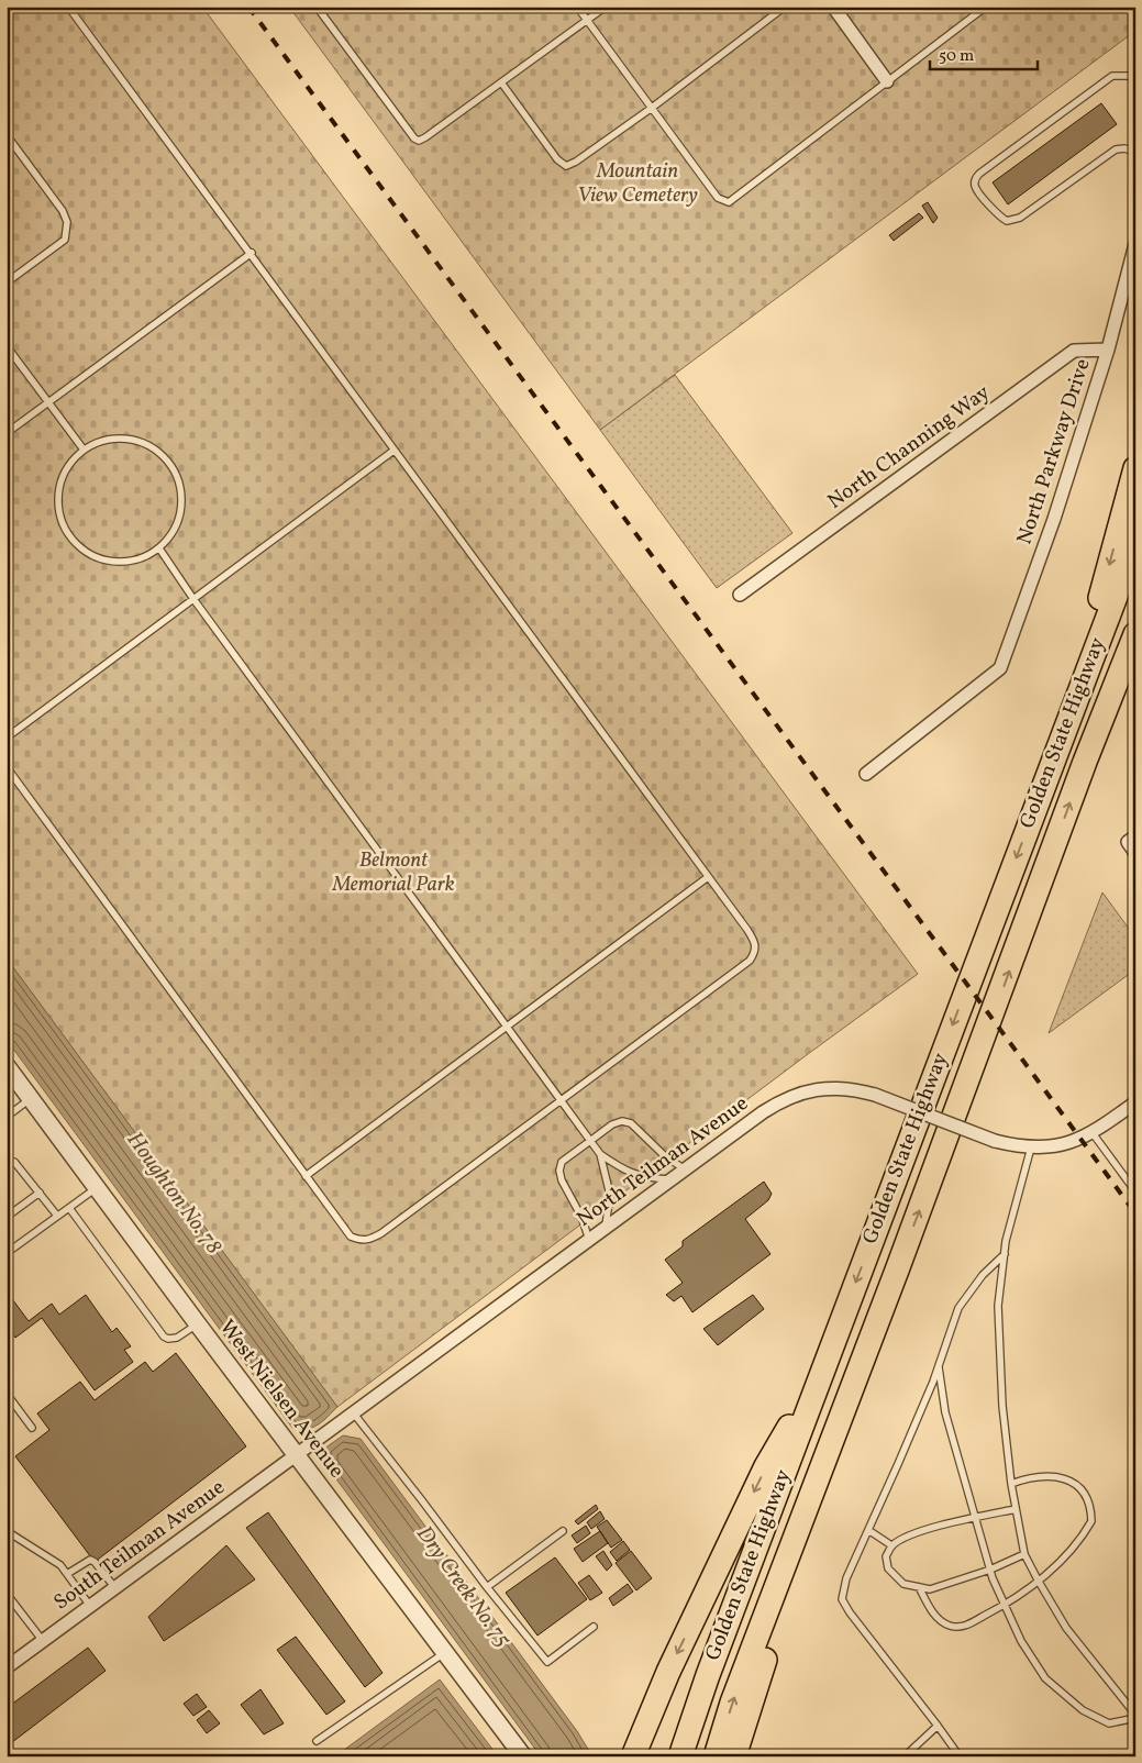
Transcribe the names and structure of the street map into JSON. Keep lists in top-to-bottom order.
{
  "streets": {
    "highway": ["Golden State Highway"],
    "street": [
      "North Channing Way",
      "North Parkway Drive",
      "North Teilman Avenue",
      "West Nielsen Avenue",
      "South Teilman Avenue"
    ]
  },
  "crossings": [
    ["North Channing Way", "North Parkway Drive"],
    ["North Teilman Avenue", "West Nielsen Avenue"],
    ["North Teilman Avenue", "South Teilman Avenue"],
    ["West Nielsen Avenue", "South Teilman Avenue"]
  ],
  "water": ["Houghton No. 78", "Dry Creek No. 75"],
  "parks": ["Mountain View Cemetery", "Belmont Memorial Park"],
  "scale_bar": "50 m"
}
